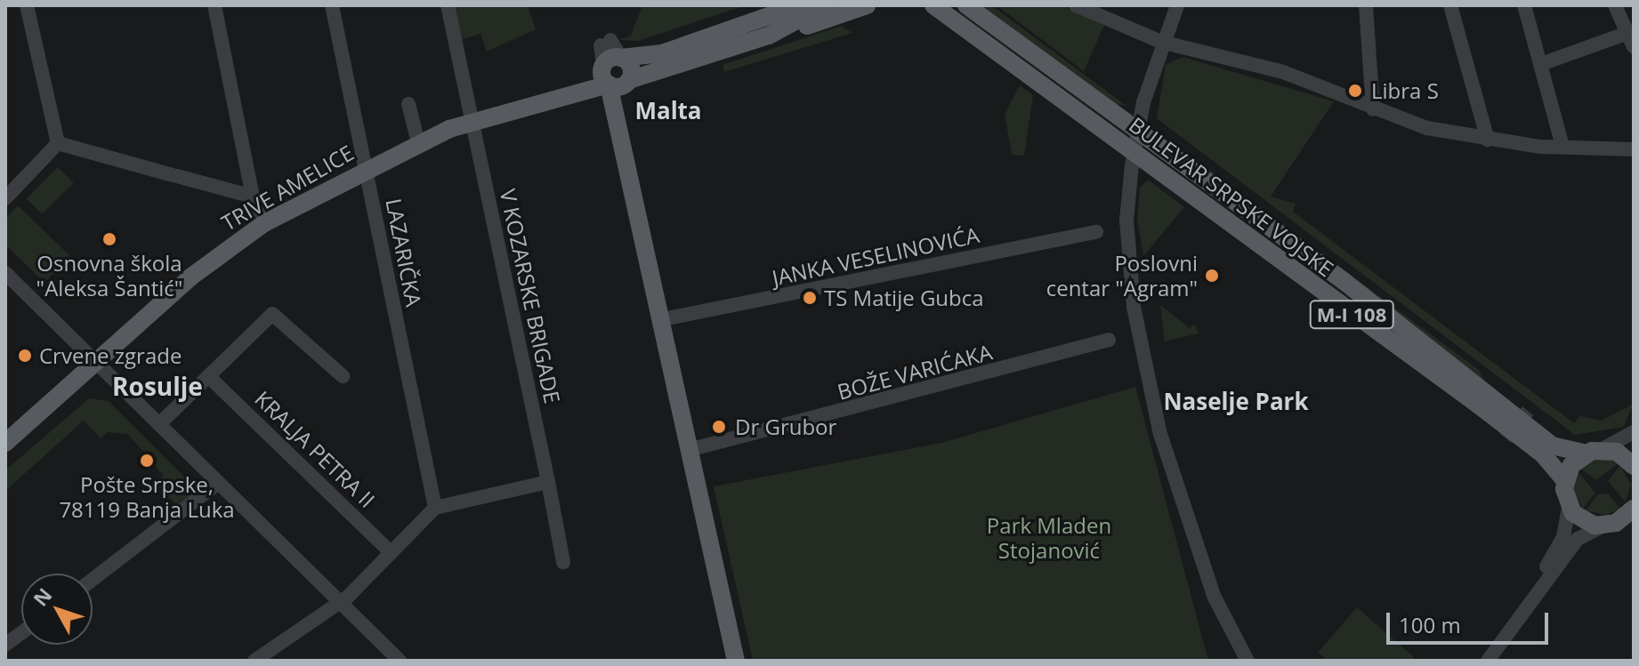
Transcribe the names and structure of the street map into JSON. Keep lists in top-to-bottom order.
{
  "streets": {
    "main road": ["TRIVE AMELICE", "BULEVAR SRPSKE VOJSKE", "M-I 108"],
    "street": [
      "LAZARIČKA",
      "JANKA VESELINOVIĆA",
      "V KOZARSKE BRIGADE",
      "BOŽE VARIĆAKA",
      "KRALJA PETRA II"
    ]
  },
  "crossings": [
    ["TRIVE AMELICE", "LAZARIČKA"],
    ["TRIVE AMELICE", "V KOZARSKE BRIGADE"]
  ],
  "districts": ["Malta", "Rosulje", "Naselje Park"],
  "parks": ["Park Mladen Stojanović"],
  "places": [
    "Libra S",
    "Osnovna škola \"Aleksa Šantić\"",
    "Poslovni centar \"Agram\"",
    "TS Matije Gubca",
    "Crvene zgrade",
    "Dr Grubor",
    "Pošte Srpske, 78119 Banja Luka"
  ],
  "scale_bar": "100 m",
  "north": "top left"
}
